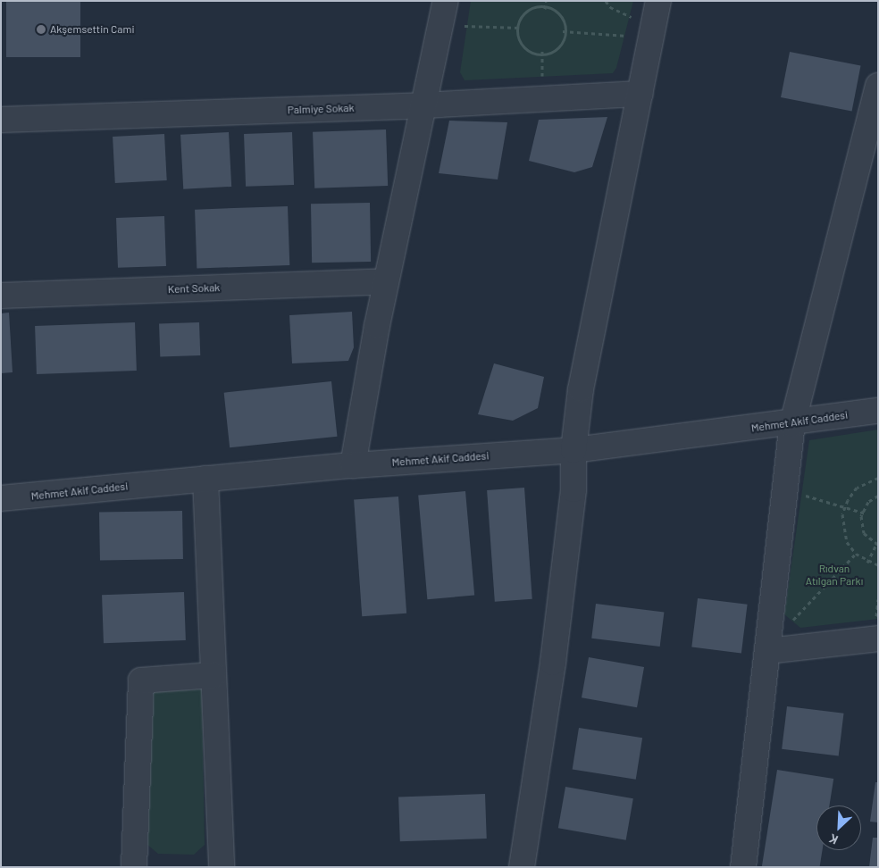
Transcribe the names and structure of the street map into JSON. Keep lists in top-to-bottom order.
{
  "streets": {
    "street": ["Palmiye Sokak", "Kent Sokak", "Mehmet Akif Caddesi"]
  },
  "parks": ["Rıdvan Atılgan Parkı"],
  "places": ["Akşemsettin Cami"],
  "north": "bottom left"
}
